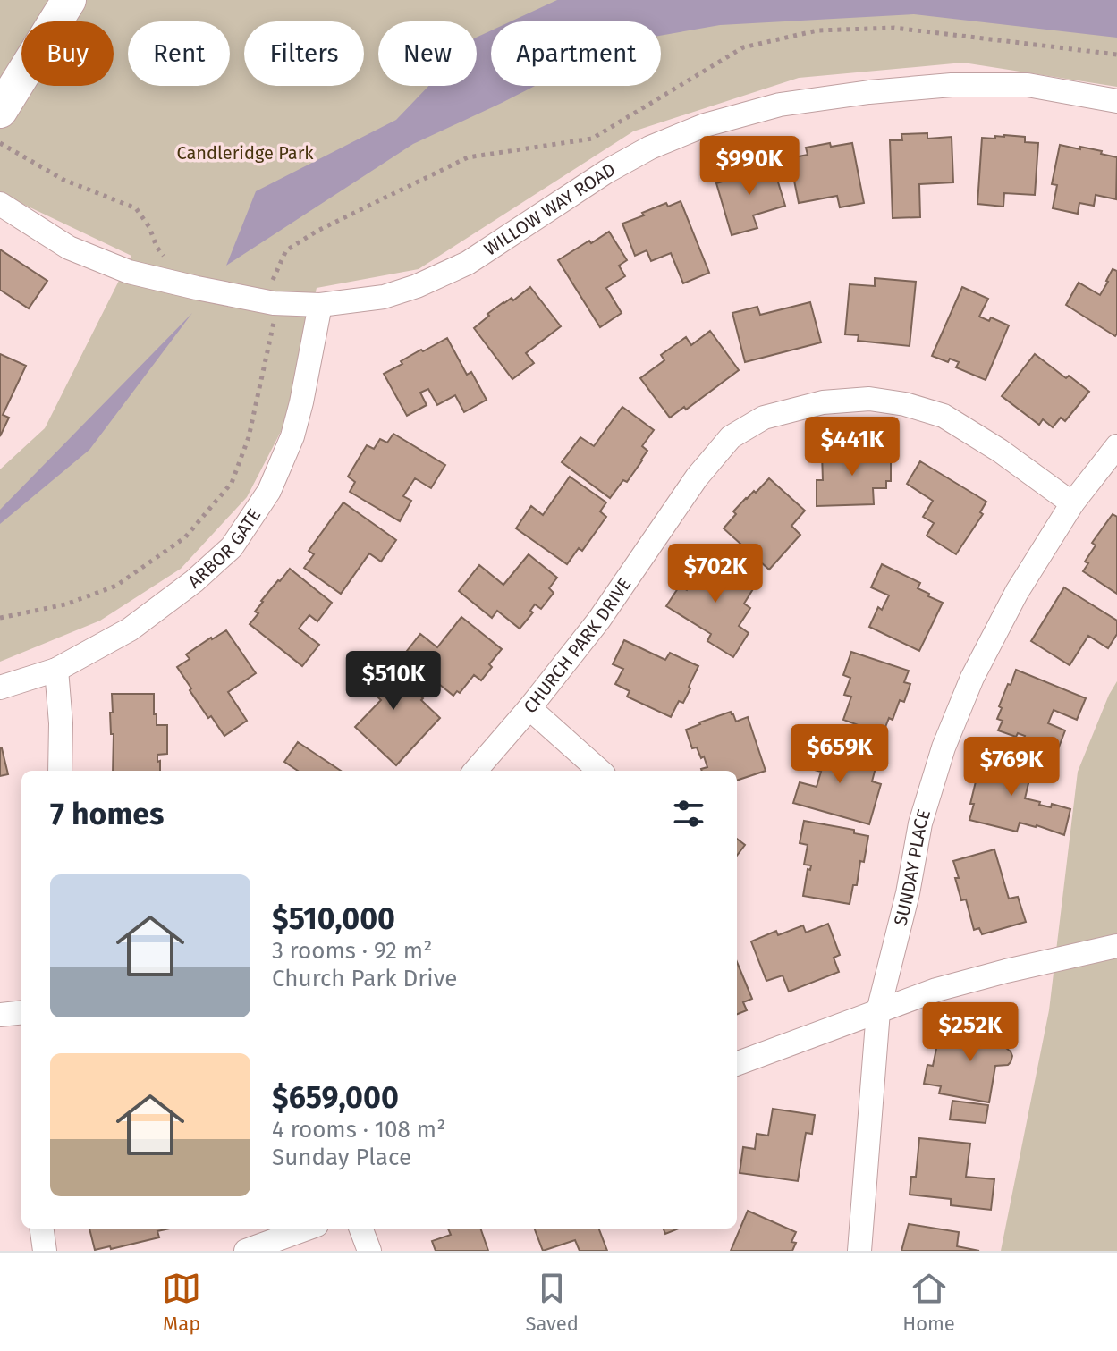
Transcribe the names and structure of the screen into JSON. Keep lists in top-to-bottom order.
{
  "streets": {
    "street": [
      "WILLOW WAY ROAD",
      "ARBOR GATE",
      "CHURCH PARK DRIVE",
      "SUNDAY PLACE"
    ]
  },
  "crossings": [
    ["WILLOW WAY ROAD", "ARBOR GATE"],
    ["CHURCH PARK DRIVE", "SUNDAY PLACE"]
  ],
  "parks": ["Candleridge Park"],
  "page": {
    "chip": [
      "Buy",
      "Rent",
      "Filters",
      "New",
      "Apartment"
    ],
    "price": [
      "$990K",
      "$441K",
      "$702K",
      "$510K",
      "$659K",
      "$769K",
      "$252K"
    ],
    "heading": "7 homes",
    "list": [
      {
        "name": "$510,000",
        "note": "3 rooms · 92 m² · Church Park Drive"
      },
      {
        "name": "$659,000",
        "note": "4 rooms · 108 m² · Sunday Place"
      }
    ],
    "tabs": ["Map", "Saved", "Home"]
  }
}
